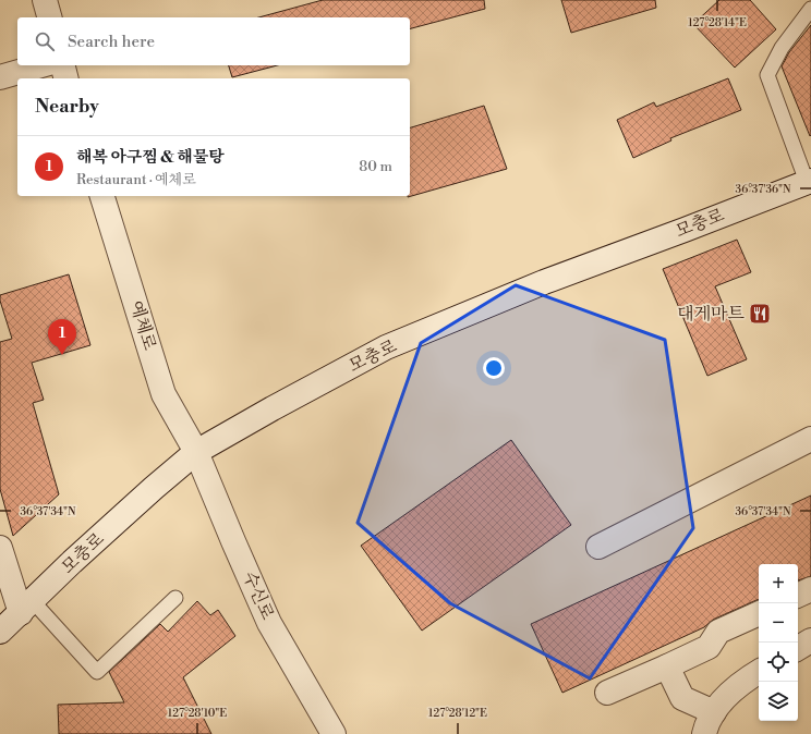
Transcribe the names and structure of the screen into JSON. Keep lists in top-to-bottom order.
{
  "streets": {
    "street": ["모충로", "예체로", "수신로"]
  },
  "crossings": [
    ["모충로", "예체로"],
    ["모충로", "수신로"],
    ["예체로", "수신로"]
  ],
  "places": {
    "restaurant": ["대게마트"]
  },
  "page": {
    "search": "Search here",
    "heading": "Nearby",
    "list": [
      {
        "mark": "1",
        "name": "해복 아구찜 & 해물탕",
        "note": "Restaurant · 예체로",
        "value": "80 m"
      }
    ],
    "pins": "1",
    "map_buttons": ["+", "−"]
  },
  "coordinates": [
    "127°28'14\"E",
    "36°37'36\"N",
    "36°37'34\"N",
    "127°28'10\"E",
    "127°28'12\"E"
  ]
}
